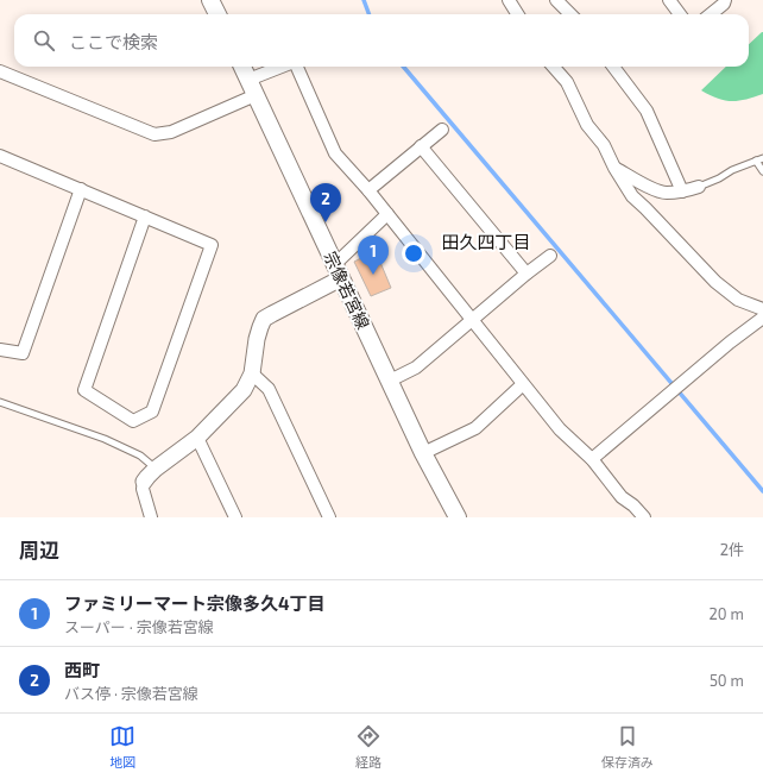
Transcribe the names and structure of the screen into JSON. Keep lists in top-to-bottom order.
{
  "streets": {
    "main road": ["宗像若宮線"]
  },
  "districts": ["田久四丁目"],
  "page": {
    "search": "ここで検索",
    "pins": ["2", "1"],
    "heading": ["周辺", "2件"],
    "list": [
      {
        "mark": "1",
        "name": "ファミリーマート宗像多久4丁目",
        "note": "スーパー · 宗像若宮線",
        "value": "20 m"
      },
      {
        "mark": "2",
        "name": "西町",
        "note": "バス停 · 宗像若宮線",
        "value": "50 m"
      }
    ],
    "nav": ["地図", "経路", "保存済み"]
  }
}
